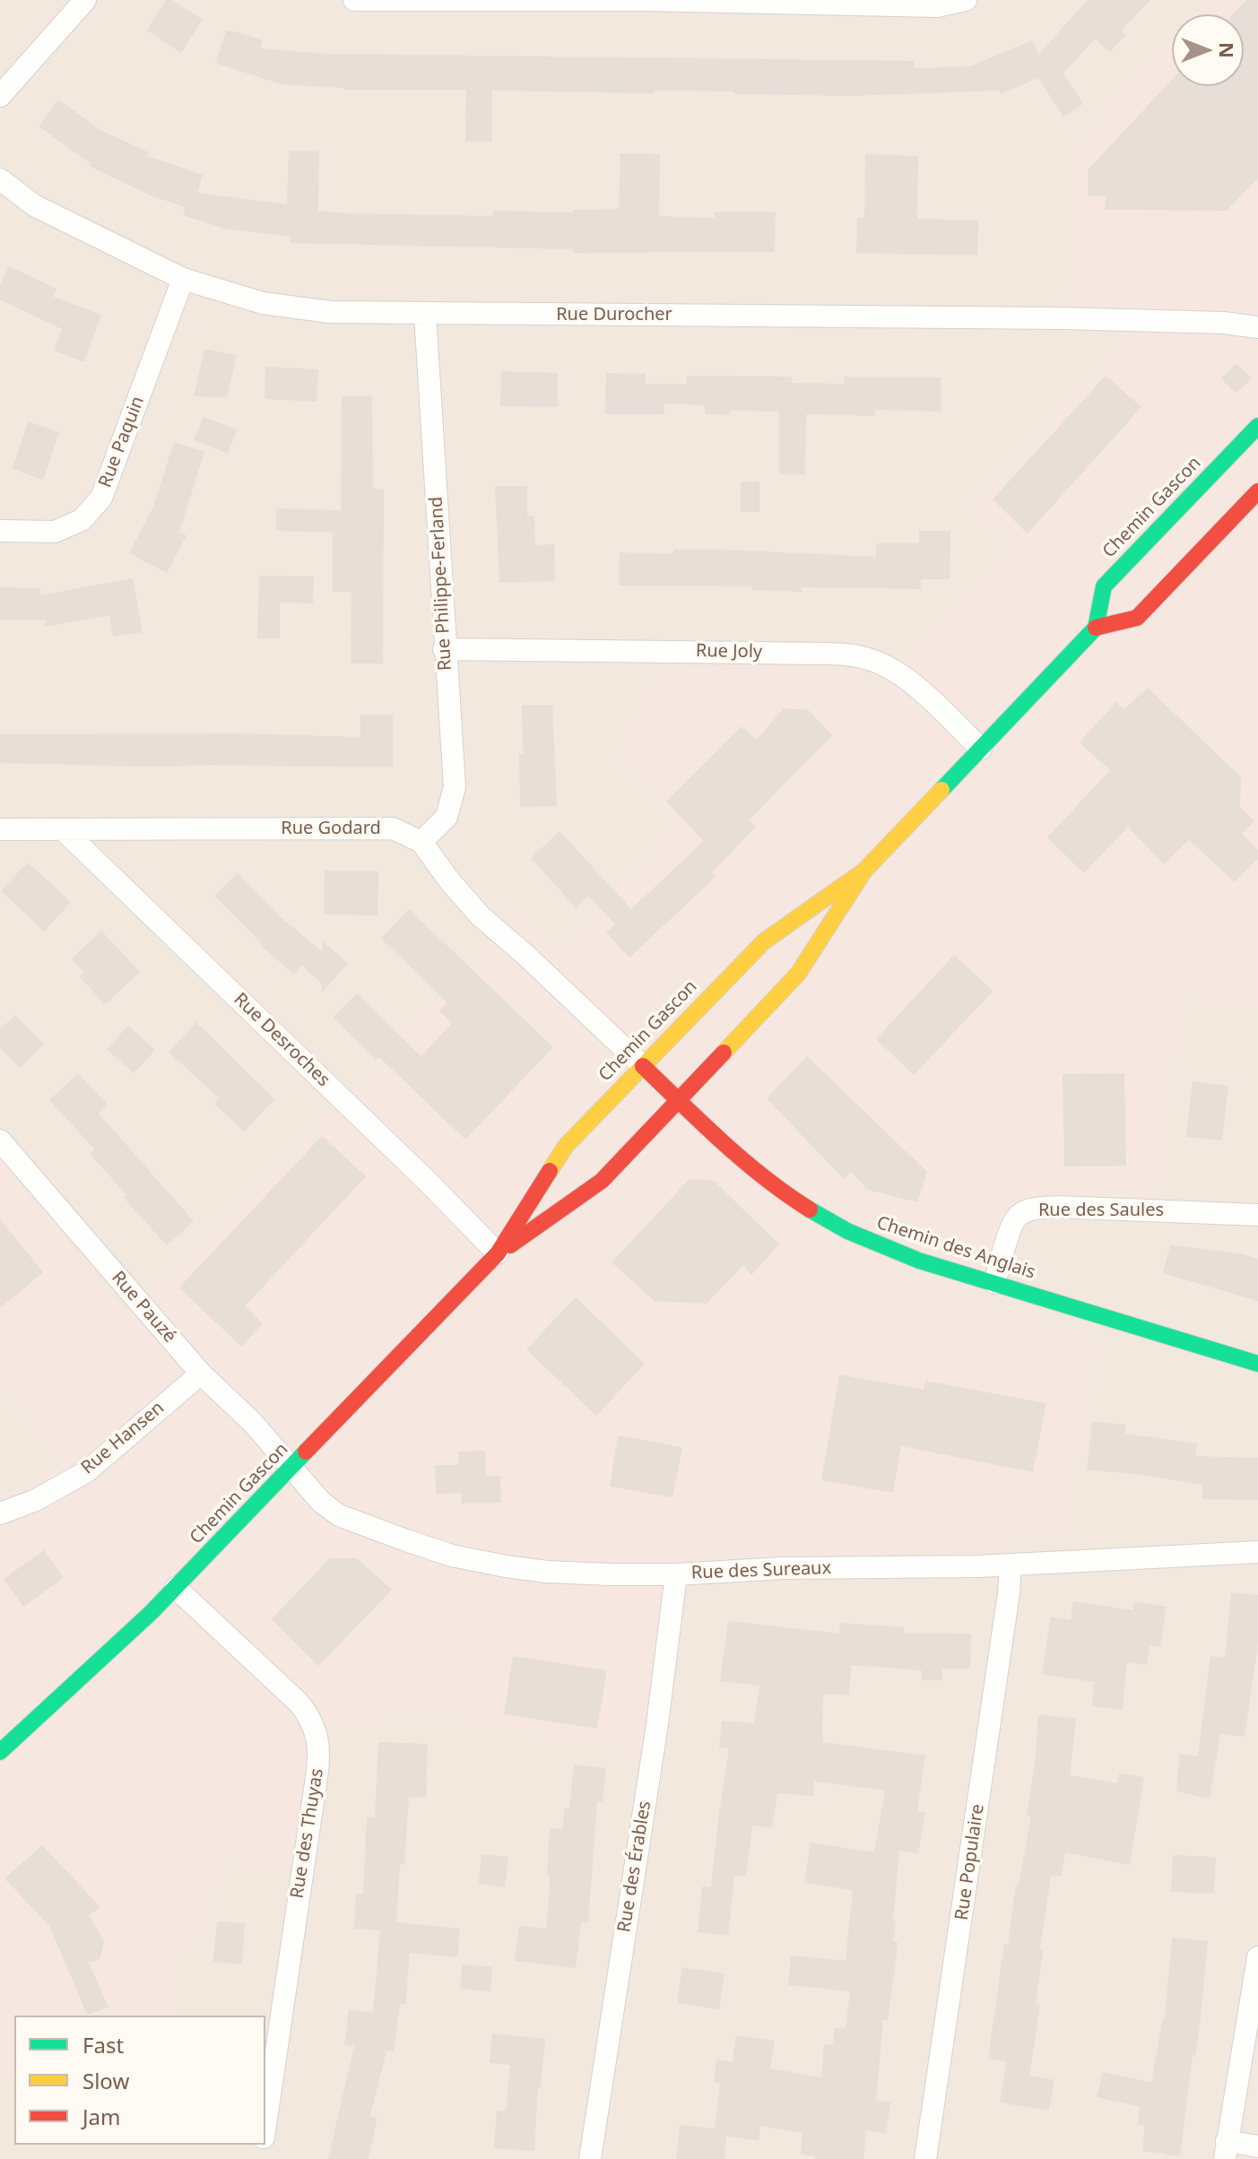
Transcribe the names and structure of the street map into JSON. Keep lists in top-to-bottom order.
{
  "streets": {
    "main road": ["Chemin Gascon", "Chemin des Anglais"],
    "street": [
      "Rue Durocher",
      "Rue Paquin",
      "Rue Philippe-Ferland",
      "Rue Joly",
      "Rue Godard",
      "Rue Desroches",
      "Rue des Saules",
      "Rue Pauzé",
      "Rue Hansen",
      "Rue des Sureaux",
      "Rue des Thuyas",
      "Rue Populaire",
      "Rue des Érables"
    ]
  },
  "crossings": [
    ["Rue Durocher", "Rue Paquin"],
    ["Rue Durocher", "Rue Philippe-Ferland"],
    ["Chemin Gascon", "Rue Joly"],
    ["Chemin Gascon", "Rue Desroches"],
    ["Chemin Gascon", "Chemin des Anglais"],
    ["Chemin Gascon", "Rue Pauzé"],
    ["Chemin Gascon", "Rue des Sureaux"],
    ["Chemin Gascon", "Rue des Thuyas"],
    ["Rue Philippe-Ferland", "Rue Joly"],
    ["Rue Philippe-Ferland", "Rue Godard"],
    ["Rue Godard", "Rue Desroches"],
    ["Rue des Saules", "Chemin des Anglais"],
    ["Rue Pauzé", "Rue Hansen"],
    ["Rue Pauzé", "Rue des Sureaux"],
    ["Rue des Sureaux", "Rue Populaire"],
    ["Rue des Sureaux", "Rue des Érables"]
  ],
  "legend": ["Fast", "Slow", "Jam"],
  "north": "right"
}
